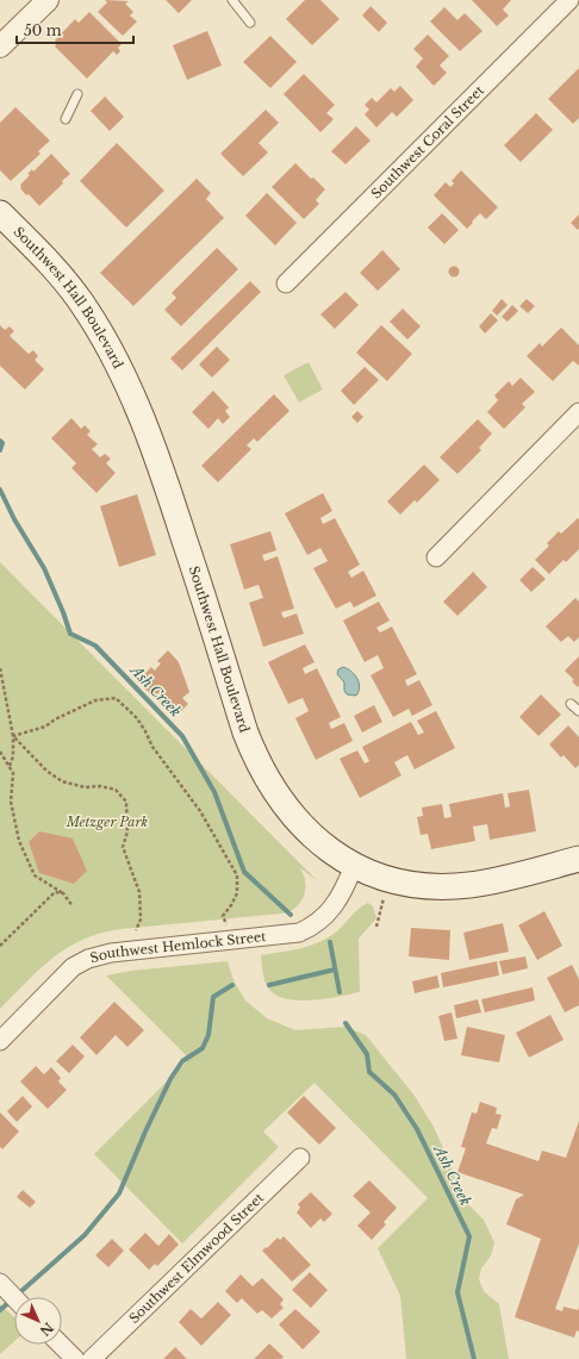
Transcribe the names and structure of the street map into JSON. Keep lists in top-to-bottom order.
{
  "streets": {
    "main road": ["Southwest Hall Boulevard"],
    "street": ["Southwest Coral Street", "Southwest Hemlock Street", "Southwest Elmwood Street"]
  },
  "crossings": [
    ["Southwest Hall Boulevard", "Southwest Hemlock Street"]
  ],
  "water": ["Ash Creek"],
  "parks": ["Metzger Park"],
  "scale_bar": "50 m",
  "north": "bottom right"
}
